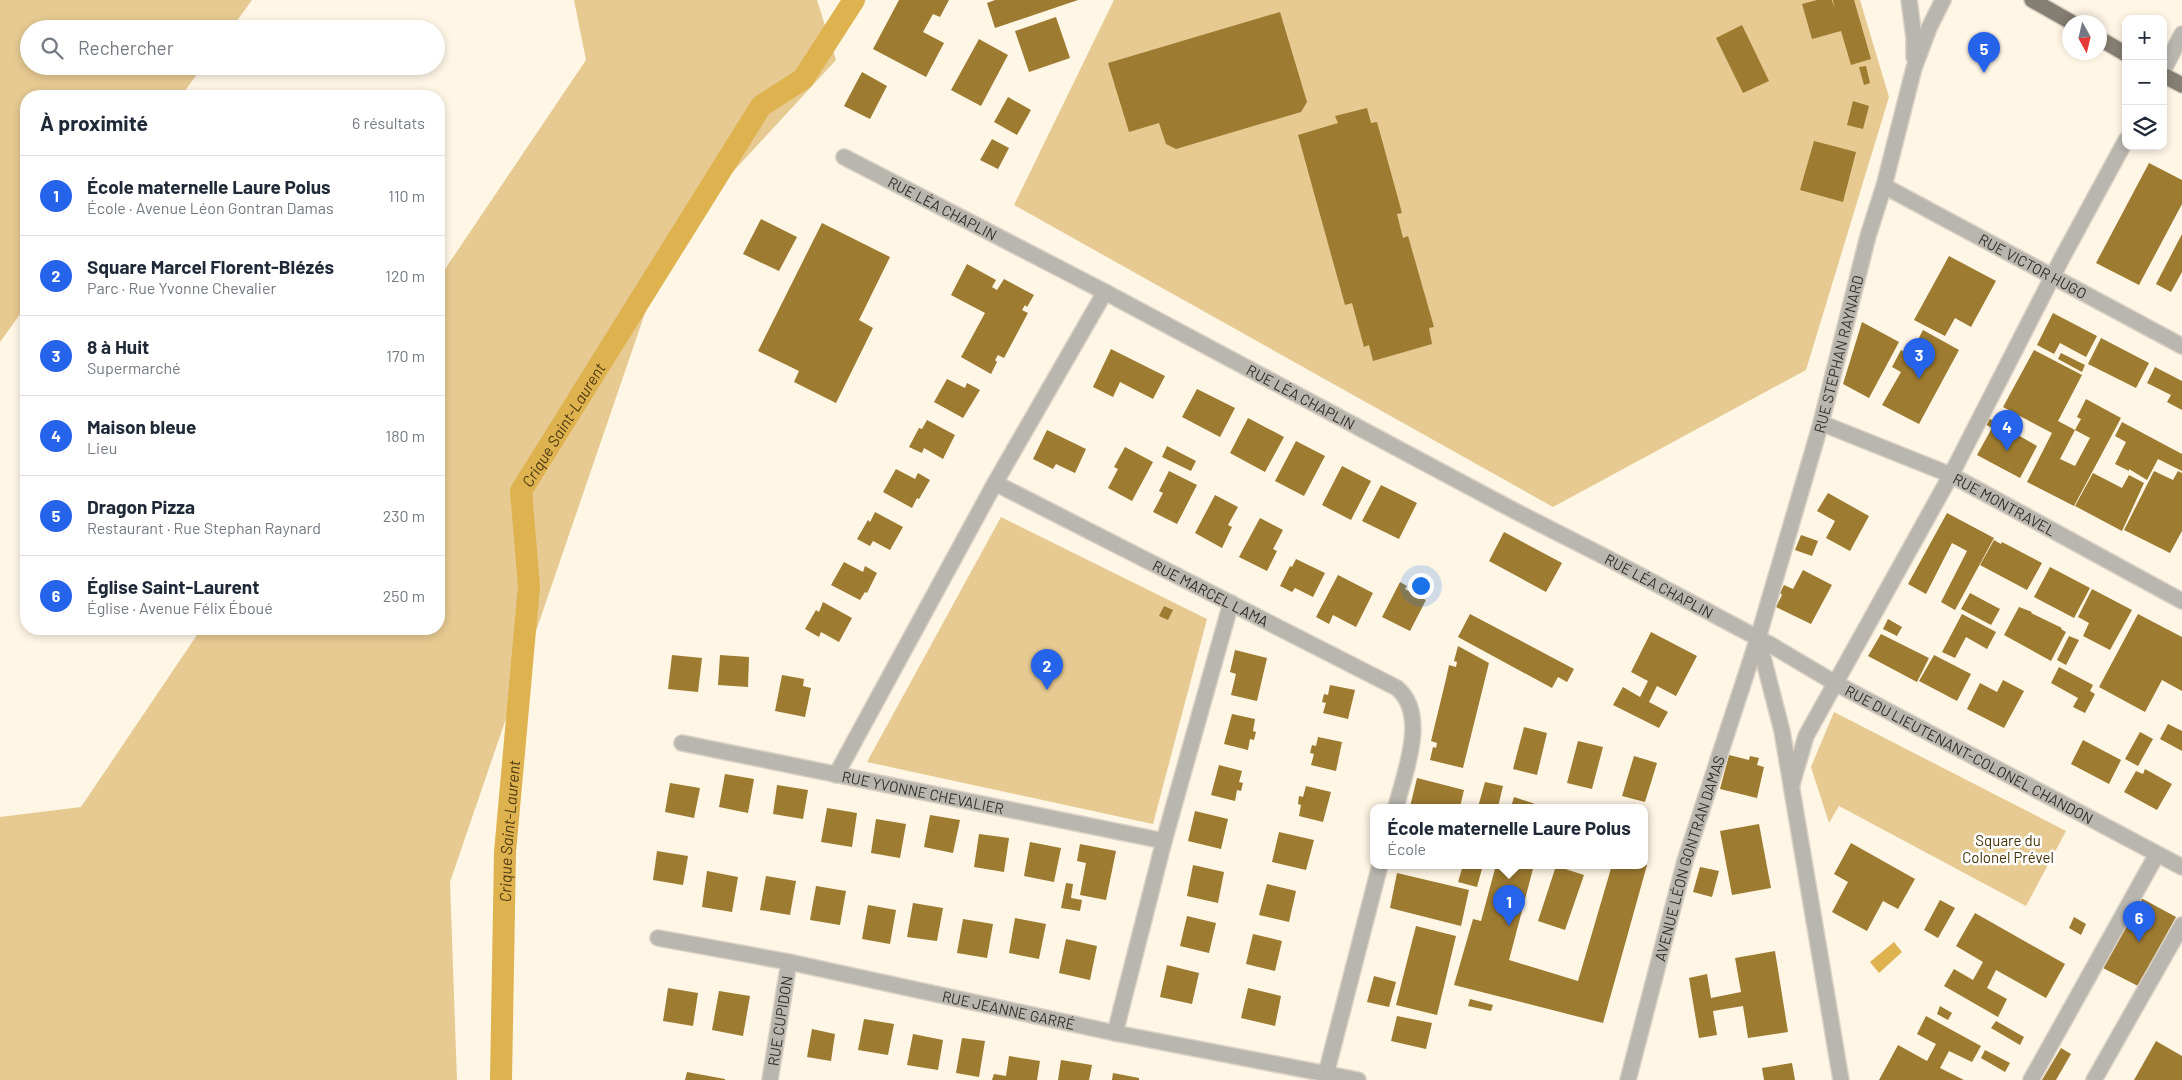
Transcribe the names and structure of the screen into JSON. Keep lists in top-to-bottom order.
{
  "streets": {
    "street": [
      "RUE LÉA CHAPLIN",
      "RUE VICTOR HUGO",
      "RUE STEPHAN RAYNARD",
      "RUE MONTRAVEL",
      "RUE MARCEL LAMA",
      "RUE DU LIEUTENANT-COLONEL CHANDON",
      "RUE YVONNE CHEVALIER",
      "AVENUE LÉON GONTRAN DAMAS",
      "RUE JEANNE GARRÉ",
      "RUE CUPIDON"
    ]
  },
  "crossings": [
    ["RUE LÉA CHAPLIN", "RUE STEPHAN RAYNARD"],
    ["RUE LÉA CHAPLIN", "RUE DU LIEUTENANT-COLONEL CHANDON"],
    ["RUE LÉA CHAPLIN", "AVENUE LÉON GONTRAN DAMAS"],
    ["RUE VICTOR HUGO", "RUE STEPHAN RAYNARD"],
    ["RUE STEPHAN RAYNARD", "RUE MONTRAVEL"],
    ["RUE STEPHAN RAYNARD", "RUE DU LIEUTENANT-COLONEL CHANDON"],
    ["RUE STEPHAN RAYNARD", "AVENUE LÉON GONTRAN DAMAS"],
    ["RUE DU LIEUTENANT-COLONEL CHANDON", "AVENUE LÉON GONTRAN DAMAS"],
    ["RUE JEANNE GARRÉ", "RUE CUPIDON"]
  ],
  "water": ["Crique Saint-Laurent"],
  "parks": ["Square du Colonel Prével"],
  "north": "bottom",
  "page": {
    "map_buttons": ["+", "−"],
    "search": "Rechercher",
    "pins": [
      "5",
      "3",
      "4",
      "2",
      "1",
      "6"
    ],
    "heading": ["À proximité", "6 résultats"],
    "list": [
      {
        "mark": "1",
        "name": "École maternelle Laure Polus",
        "note": "École · Avenue Léon Gontran Damas",
        "value": "110 m"
      },
      {
        "mark": "2",
        "name": "Square Marcel Florent-Blézés",
        "note": "Parc · Rue Yvonne Chevalier",
        "value": "120 m"
      },
      {
        "mark": "3",
        "name": "8 à Huit",
        "note": "Supermarché",
        "value": "170 m"
      },
      {
        "mark": "4",
        "name": "Maison bleue",
        "note": "Lieu",
        "value": "180 m"
      },
      {
        "mark": "5",
        "name": "Dragon Pizza",
        "note": "Restaurant · Rue Stephan Raynard",
        "value": "230 m"
      },
      {
        "mark": "6",
        "name": "Église Saint-Laurent",
        "note": "Église · Avenue Félix Éboué",
        "value": "250 m"
      }
    ],
    "popup": ["École maternelle Laure Polus", "École"]
  }
}
